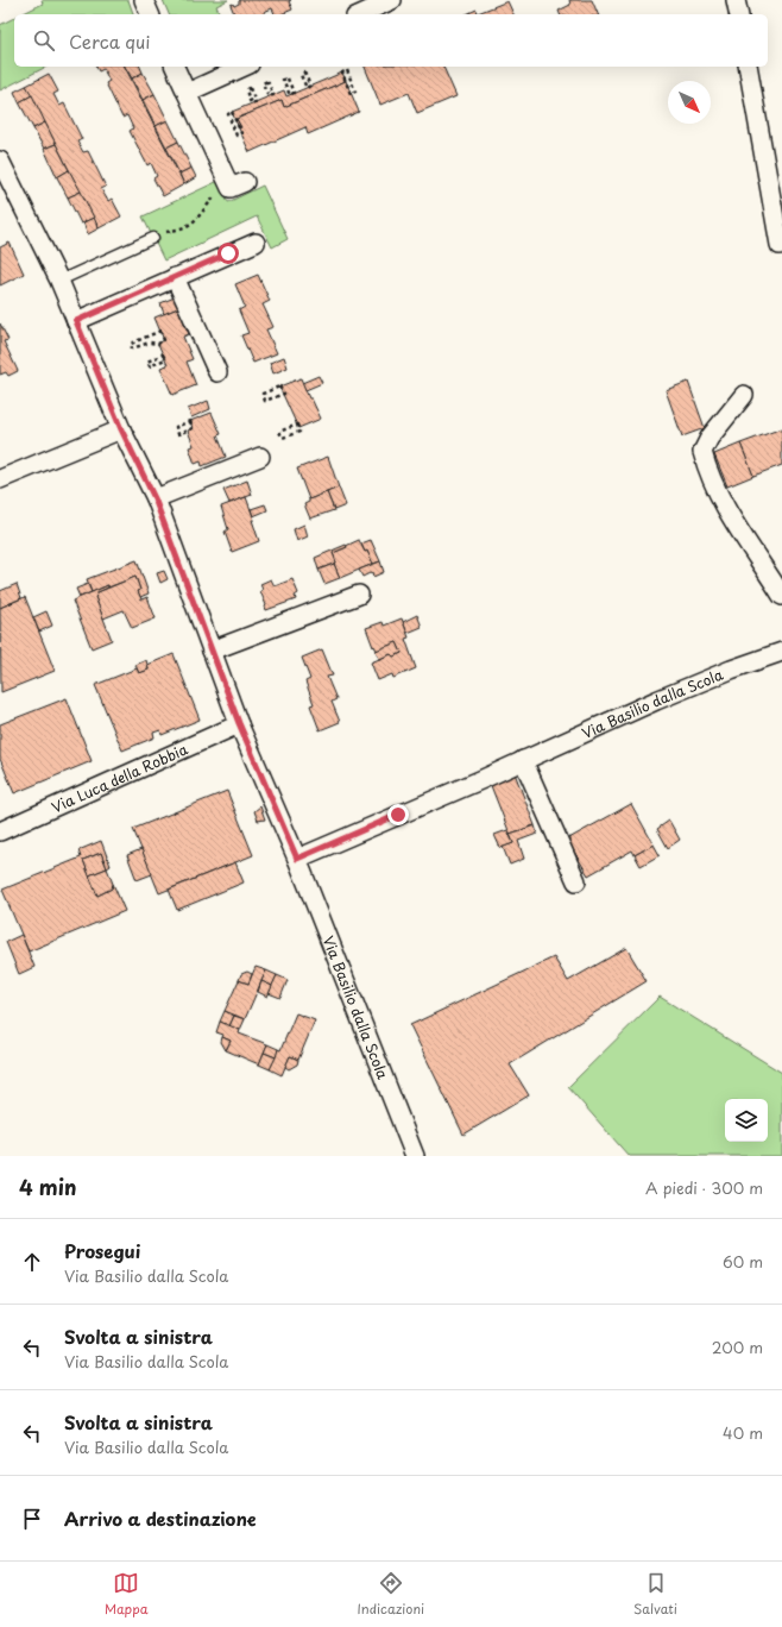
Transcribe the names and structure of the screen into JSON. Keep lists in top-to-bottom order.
{
  "streets": {
    "street": ["Via Basilio dalla Scola", "Via Luca della Robbia"]
  },
  "crossings": [
    ["Via Basilio dalla Scola", "Via Luca della Robbia"]
  ],
  "north": "bottom right",
  "page": {
    "search": "Cerca qui",
    "heading": ["4 min", "A piedi · 300 m"],
    "list": [
      ["Prosegui", "Via Basilio dalla Scola", "60 m"],
      ["Svolta a sinistra", "Via Basilio dalla Scola", "200 m"],
      ["Svolta a sinistra", "Via Basilio dalla Scola", "40 m"],
      "Arrivo a destinazione"
    ],
    "nav": ["Mappa", "Indicazioni", "Salvati"]
  }
}
